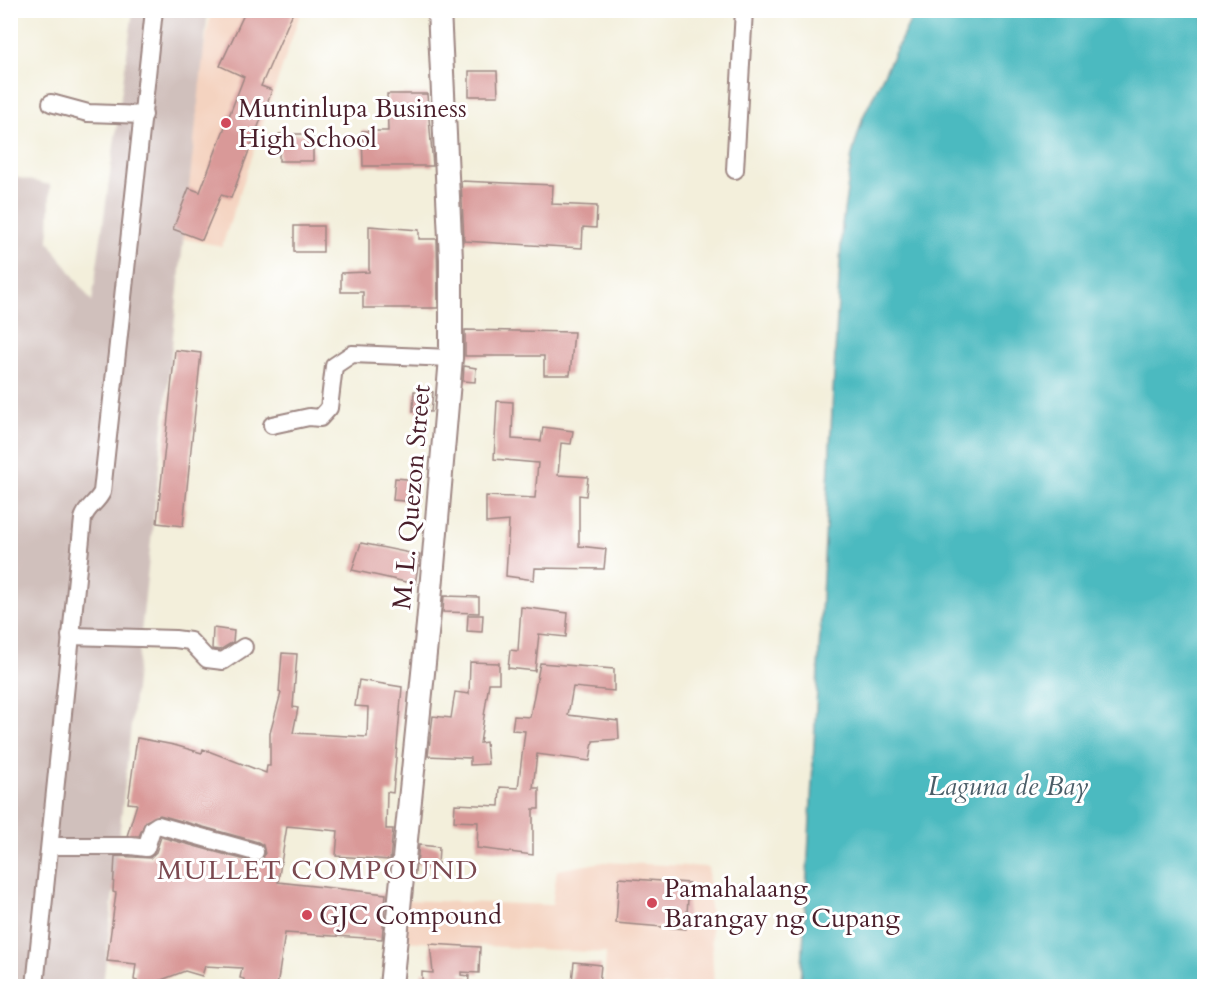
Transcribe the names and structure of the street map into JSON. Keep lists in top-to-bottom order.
{
  "streets": {
    "main road": ["M. L. Quezon Street"]
  },
  "districts": ["MULLET COMPOUND"],
  "water": ["Laguna de Bay"],
  "places": ["Muntinlupa Business High School", "Pamahalaang Barangay ng Cupang", "GJC Compound"]
}
